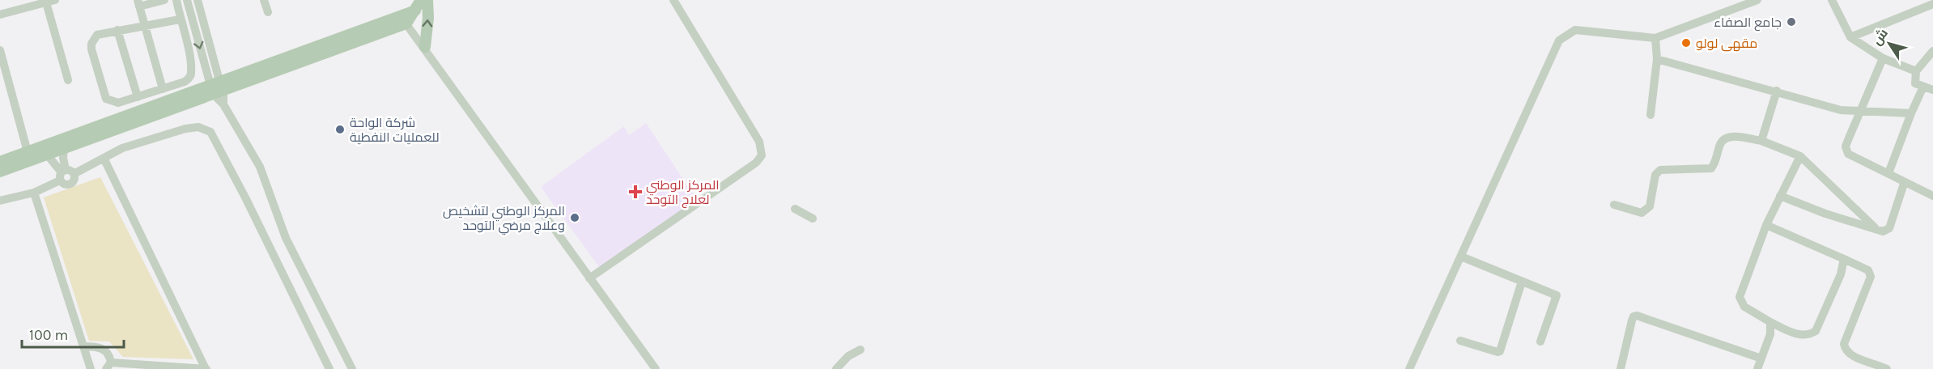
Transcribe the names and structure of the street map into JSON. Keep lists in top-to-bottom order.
{
  "places": {
    "other": [
      "جامع الصفاء",
      "مقهى لولو",
      "شركة الواحة للعمليات النفطية",
      "المركز الوطني لتشخيص وعلاج مرضي التوحد"
    ],
    "health": ["المركز الوطني لعلاج التوحد"]
  },
  "scale_bar": "100 m",
  "north": "top left"
}
